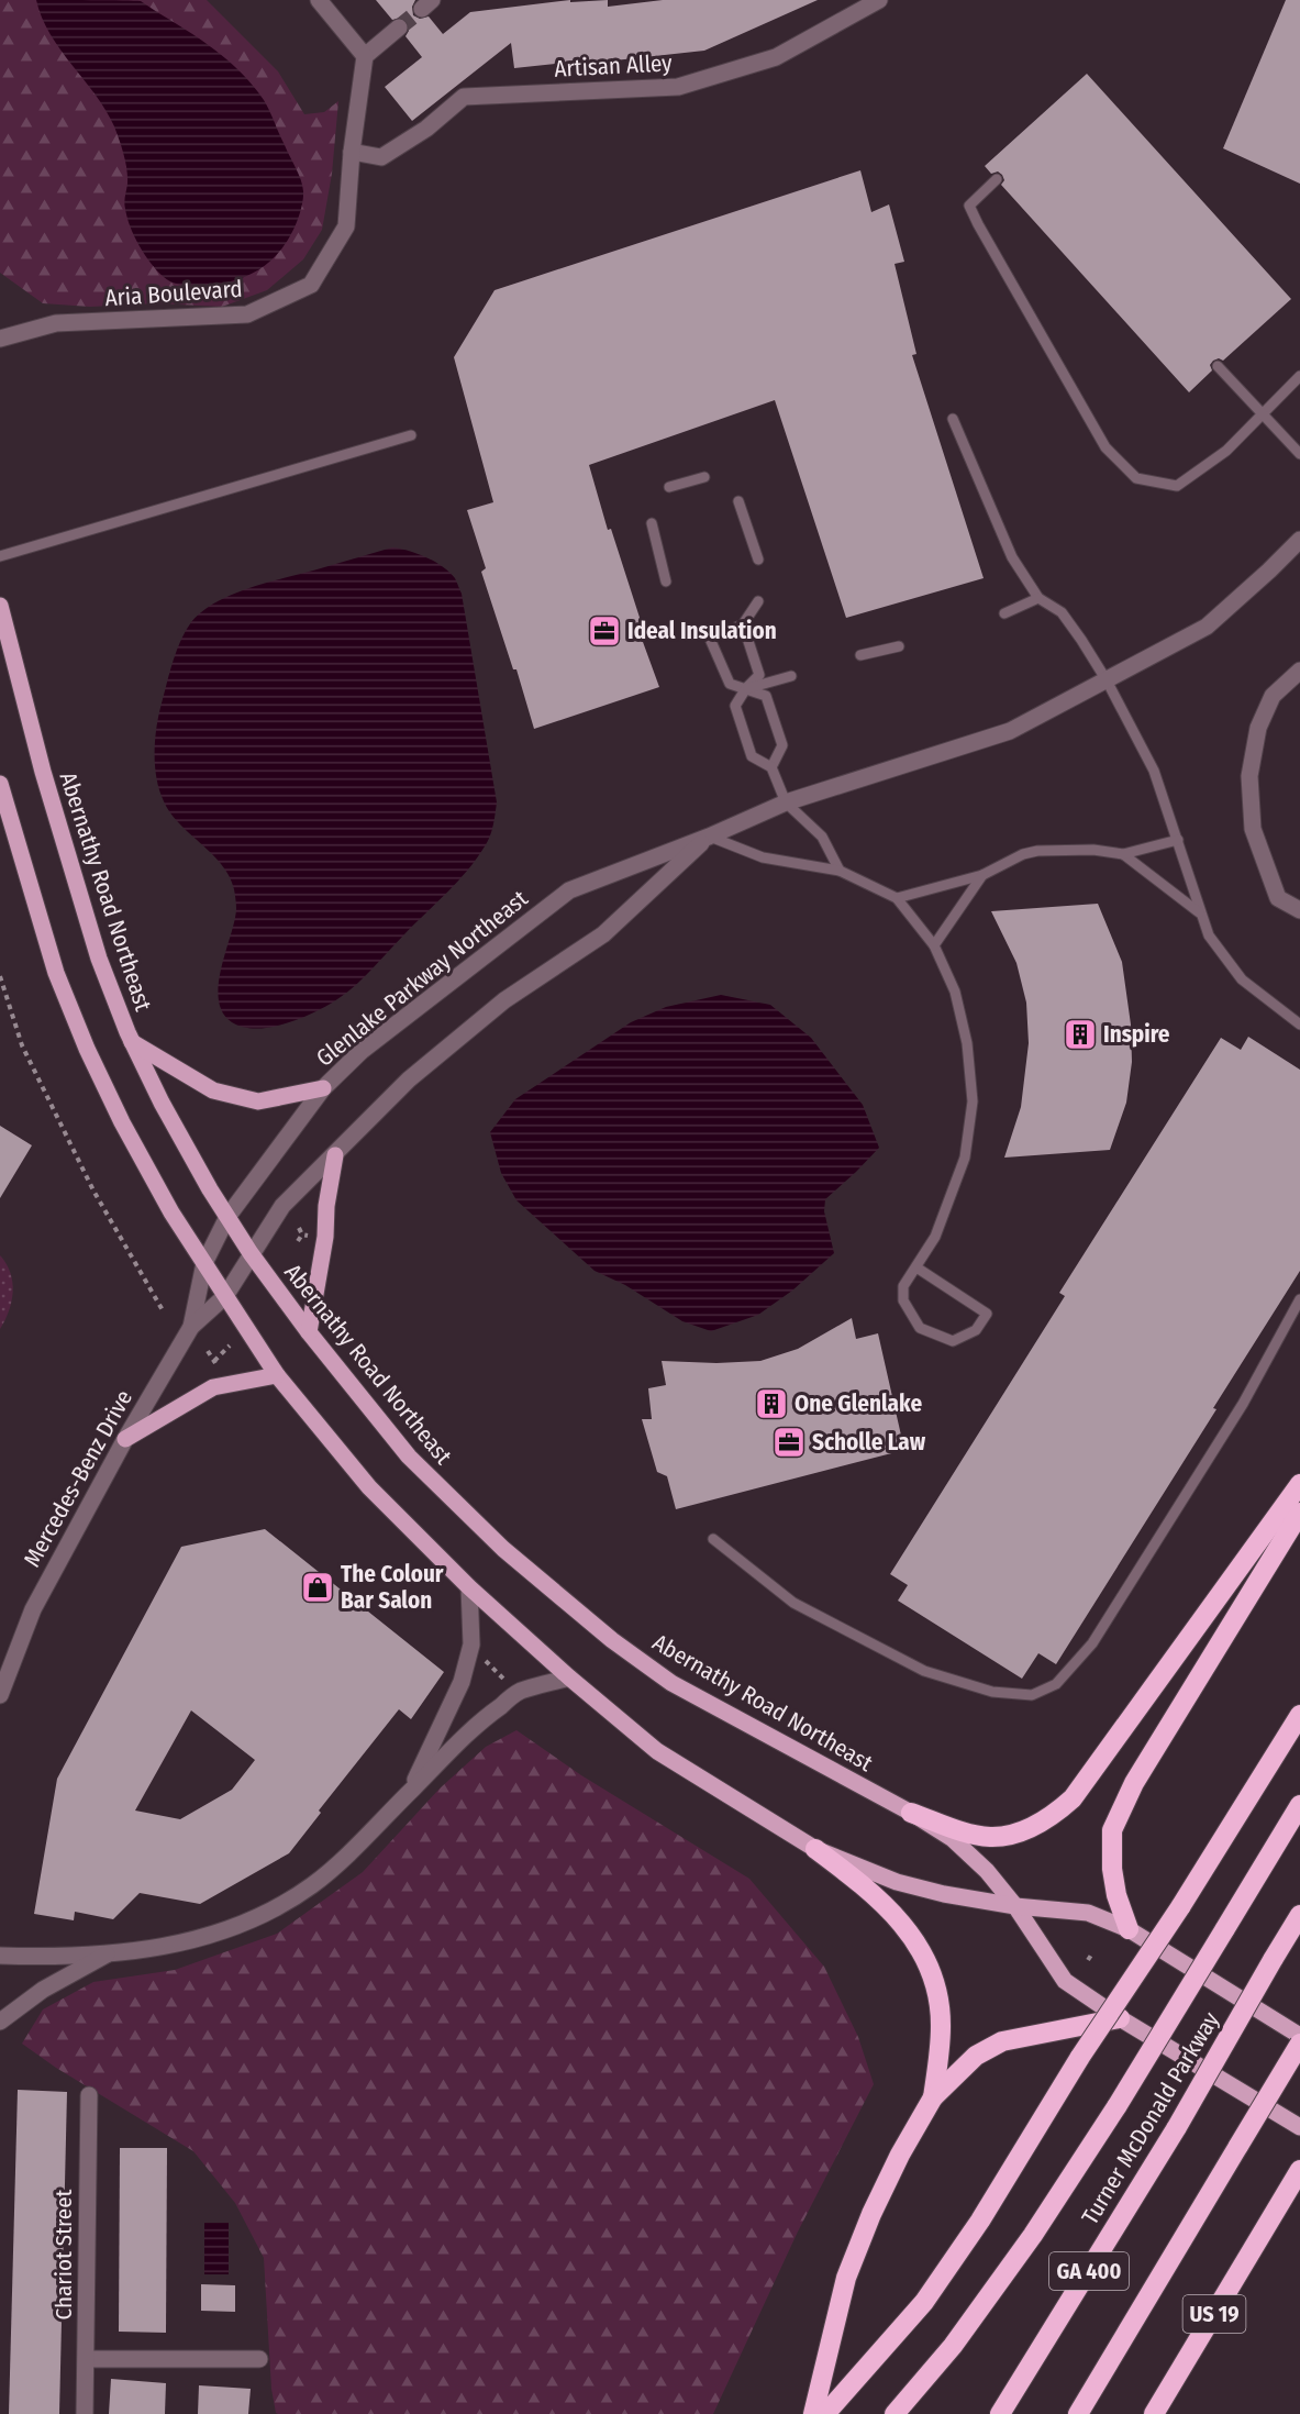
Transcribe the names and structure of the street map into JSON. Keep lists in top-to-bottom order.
{
  "streets": {
    "highway": ["Turner McDonald Parkway", "GA 400", "US 19"],
    "main road": ["Abernathy Road Northeast"],
    "street": [
      "Artisan Alley",
      "Aria Boulevard",
      "Glenlake Parkway Northeast",
      "Mercedes-Benz Drive",
      "Chariot Street"
    ]
  },
  "crossings": [
    ["Artisan Alley", "Aria Boulevard"],
    ["Abernathy Road Northeast", "Glenlake Parkway Northeast"],
    ["Glenlake Parkway Northeast", "Mercedes-Benz Drive"]
  ],
  "places": {
    "office": ["Ideal Insulation", "Scholle Law"],
    "building": ["Inspire", "One Glenlake"],
    "shop": ["The Colour Bar Salon"]
  }
}
